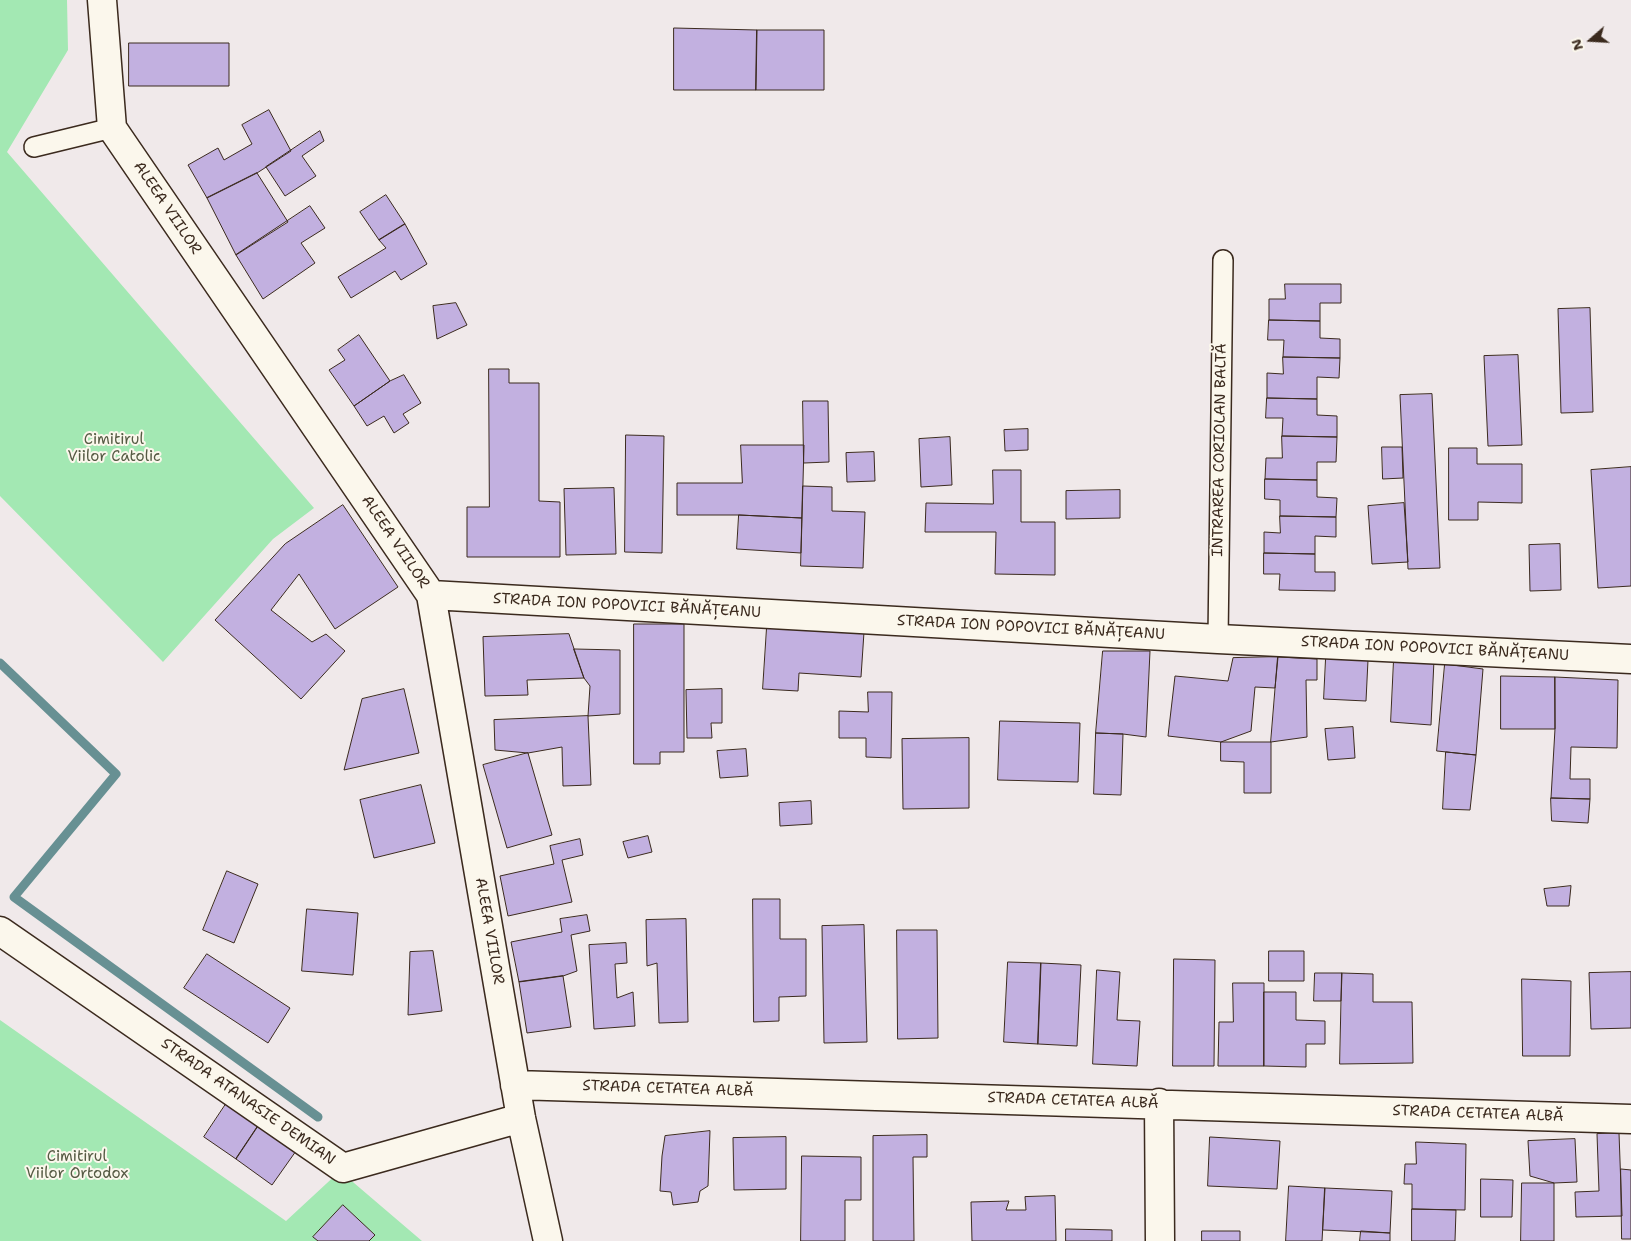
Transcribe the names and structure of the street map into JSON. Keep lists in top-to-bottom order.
{
  "streets": {
    "street": [
      "ALEEA VIILOR",
      "STRADA ION POPOVICI BĂNĂȚEANU",
      "STRADA CETATEA ALBĂ",
      "STRADA ATANASIE DEMIAN"
    ],
    "lane": ["INTRAREA CORIOLAN BALTĂ"]
  },
  "crossings": [
    ["ALEEA VIILOR", "STRADA ION POPOVICI BĂNĂȚEANU"],
    ["ALEEA VIILOR", "STRADA CETATEA ALBĂ"],
    ["ALEEA VIILOR", "STRADA ATANASIE DEMIAN"],
    ["INTRAREA CORIOLAN BALTĂ", "STRADA ION POPOVICI BĂNĂȚEANU"]
  ],
  "parks": ["Cimitirul Viilor Catolic", "Cimitirul Viilor Ortodox"],
  "north": "left"
}
